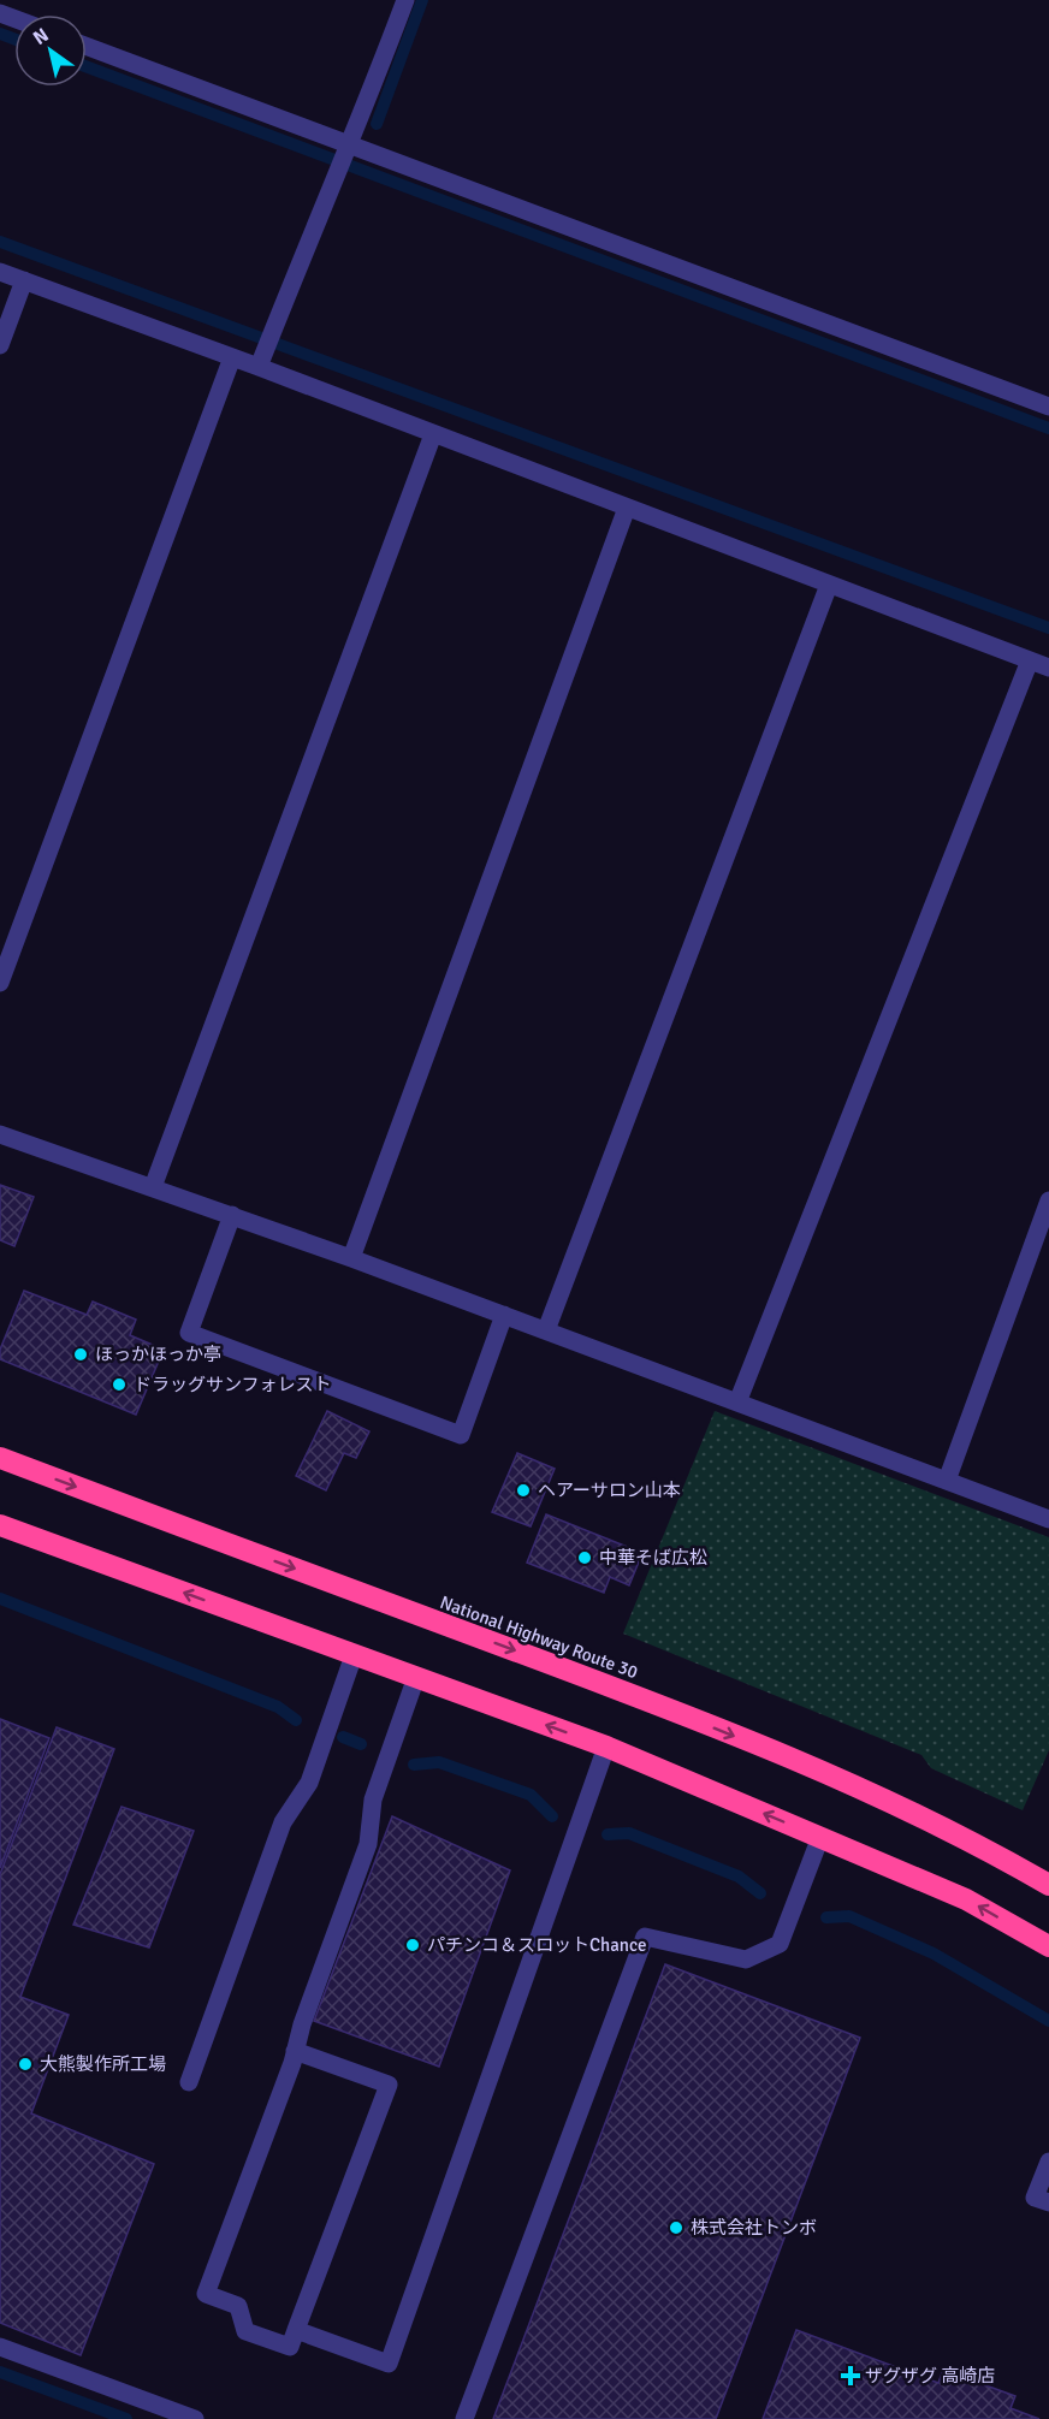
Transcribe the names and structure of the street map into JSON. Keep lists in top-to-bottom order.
{
  "streets": {
    "highway": ["National Highway Route 30"]
  },
  "places": {
    "other": [
      "ほっかほっか亭",
      "ドラッグサンフォレスト",
      "ヘアーサロン山本",
      "中華そば広松",
      "パチンコ＆スロットChance",
      "大熊製作所工場",
      "株式会社トンボ"
    ],
    "health": ["ザグザグ 高崎店"]
  },
  "north": "top left"
}
